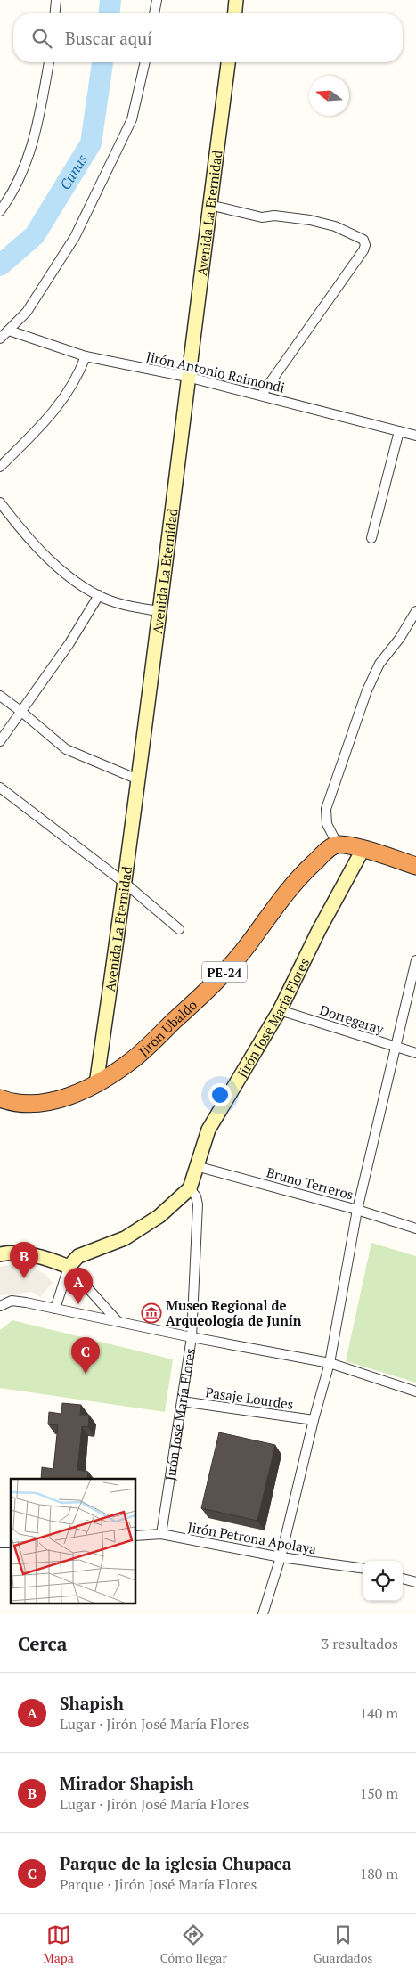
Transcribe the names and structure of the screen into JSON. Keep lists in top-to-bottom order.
{
  "streets": {
    "highway": ["PE-24", "Jirón Ubaldo"],
    "street": [
      "Avenida La Eternidad",
      "Jirón Antonio Raimondi",
      "Jirón José María Flores",
      "Dorregaray",
      "Bruno Terreros",
      "Pasaje Lourdes",
      "Jirón Petrona Apolaya"
    ]
  },
  "crossings": [
    ["Avenida La Eternidad", "Jirón Antonio Raimondi"],
    ["Avenida La Eternidad", "PE-24"],
    ["Avenida La Eternidad", "Jirón Ubaldo"],
    ["PE-24", "Jirón Ubaldo"],
    ["Jirón José María Flores", "Dorregaray"],
    ["Jirón José María Flores", "Bruno Terreros"],
    ["Jirón José María Flores", "Pasaje Lourdes"],
    ["Jirón José María Flores", "Jirón Petrona Apolaya"]
  ],
  "water": ["Cunas"],
  "places": {
    "museum": ["Museo Regional de Arqueología de Junín"]
  },
  "north": "left",
  "page": {
    "search": "Buscar aquí",
    "pins": ["B", "A", "C"],
    "heading": ["Cerca", "3 resultados"],
    "list": [
      {
        "mark": "A",
        "name": "Shapish",
        "note": "Lugar · Jirón José María Flores",
        "value": "140 m"
      },
      {
        "mark": "B",
        "name": "Mirador Shapish",
        "note": "Lugar · Jirón José María Flores",
        "value": "150 m"
      },
      {
        "mark": "C",
        "name": "Parque de la iglesia Chupaca",
        "note": "Parque · Jirón José María Flores",
        "value": "180 m"
      }
    ],
    "nav": ["Mapa", "Cómo llegar", "Guardados"]
  }
}
